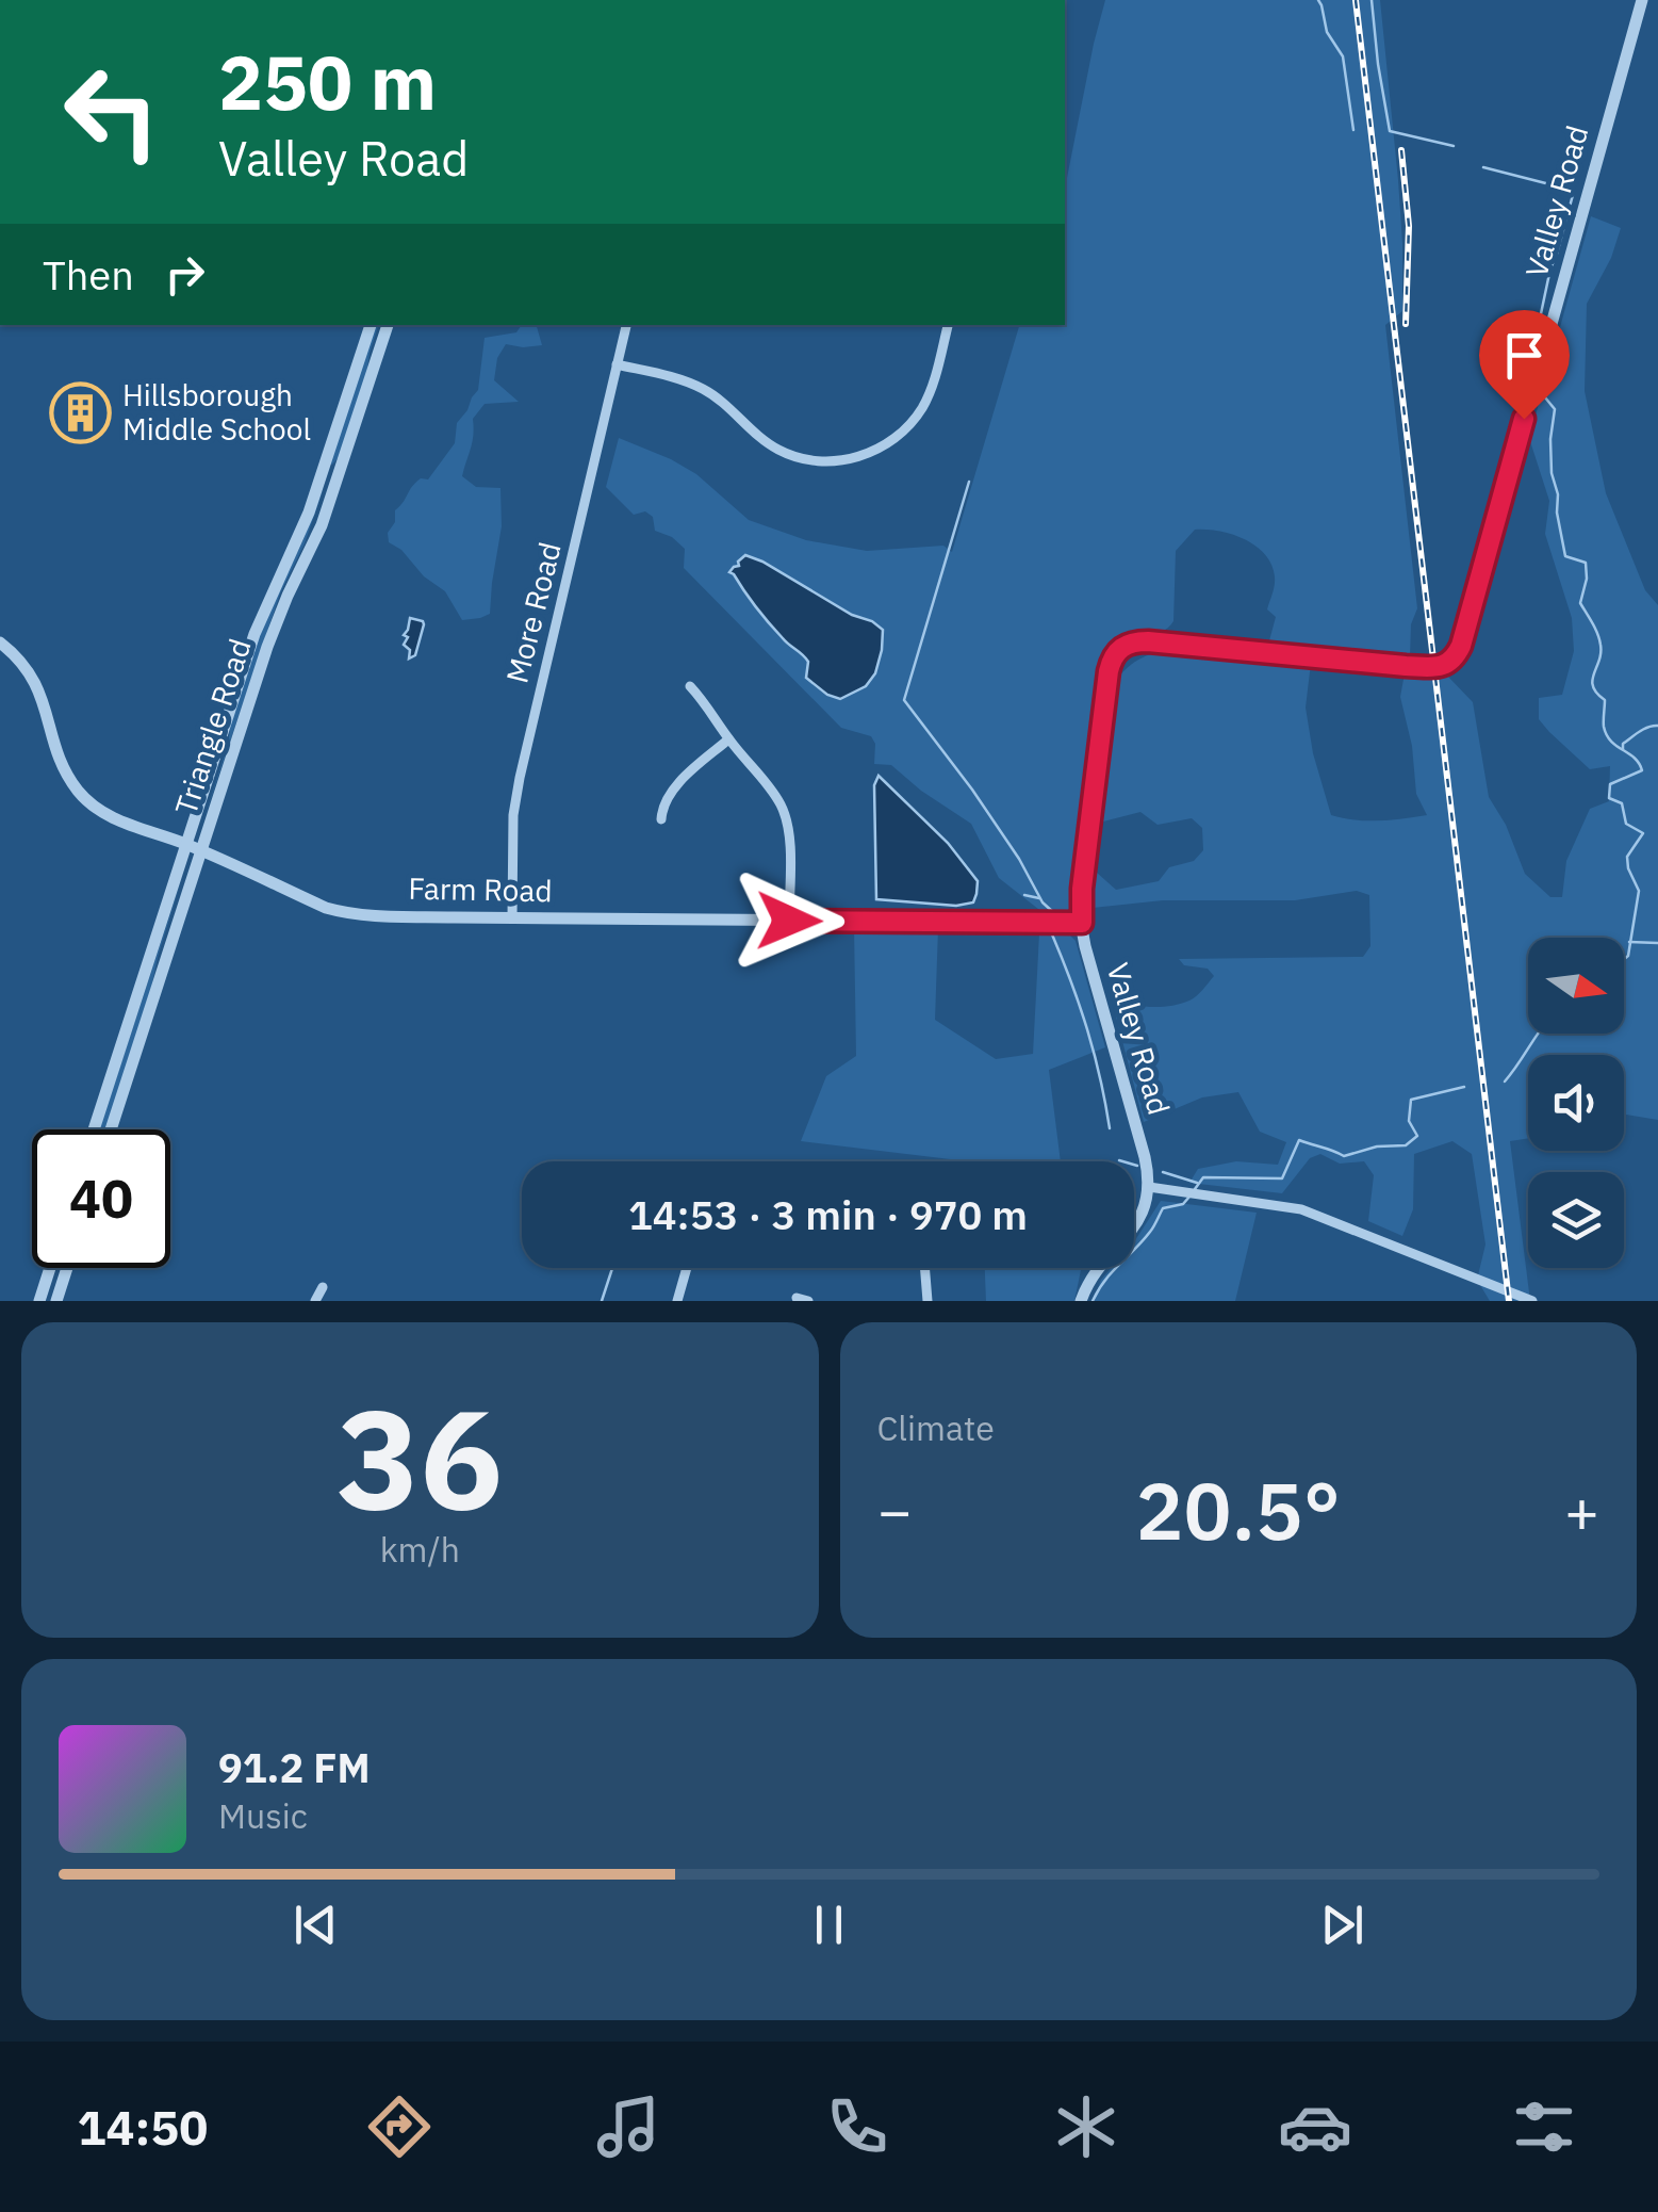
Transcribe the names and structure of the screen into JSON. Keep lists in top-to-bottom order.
{
  "streets": {
    "street": [
      "Valley Road",
      "More Road",
      "Triangle Road",
      "Farm Road"
    ]
  },
  "crossings": [
    ["Valley Road", "Farm Road"],
    ["More Road", "Farm Road"],
    ["Triangle Road", "Farm Road"]
  ],
  "places": {
    "building": ["Hillsborough Middle School"]
  },
  "north": "right",
  "page": {
    "turn": ["250 m", "Valley Road"],
    "then": "Then",
    "limit": "40",
    "trip": "14:53 · 3 min · 970 m",
    "tile": [
      ["36", "km/h"],
      "Climate"
    ],
    "heat": ["−", "20.5°", "+"],
    "song": ["91.2 FM", "Music"],
    "tabs": "14:50"
  }
}
